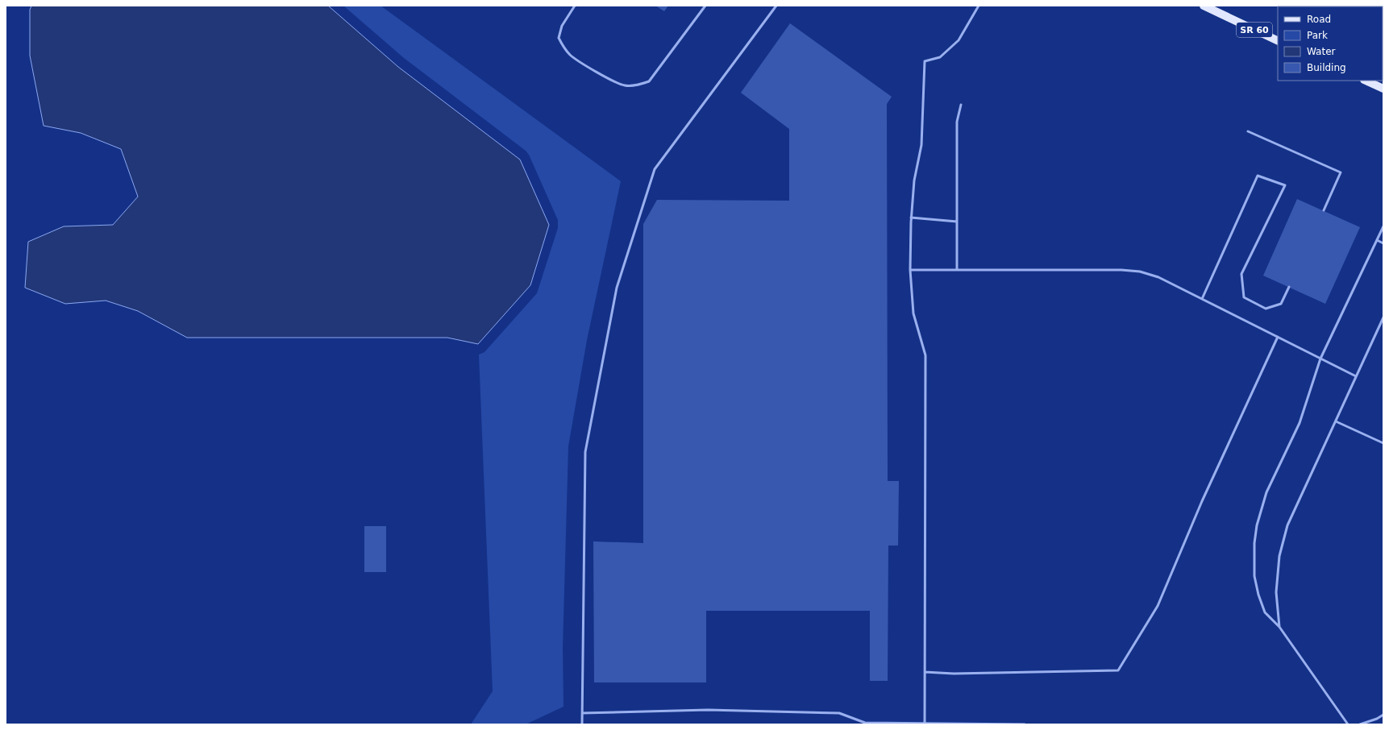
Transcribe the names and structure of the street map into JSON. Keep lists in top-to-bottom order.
{
  "streets": {
    "main road": ["SR 60"]
  },
  "legend": [
    "Road",
    "Park",
    "Water",
    "Building"
  ]
}
